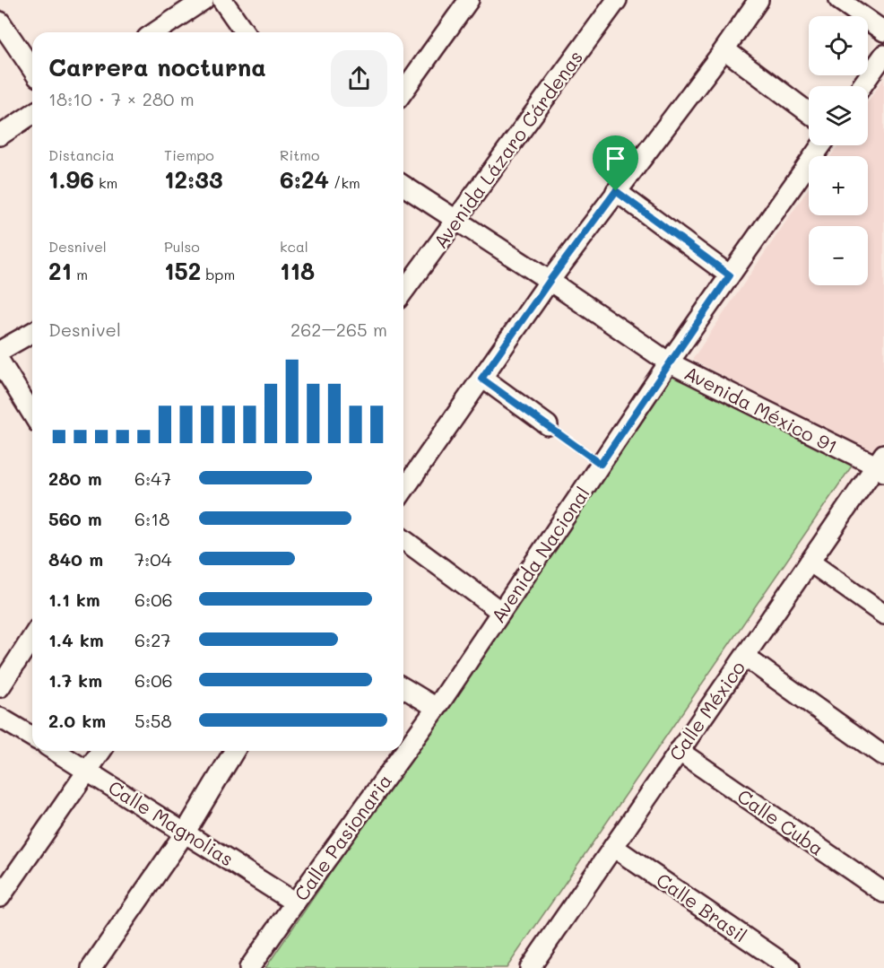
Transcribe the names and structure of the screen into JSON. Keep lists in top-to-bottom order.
{
  "streets": {
    "street": [
      "Avenida Lázaro Cárdenas",
      "Avenida México 91",
      "Avenida Nacional",
      "Calle México",
      "Calle Cuba",
      "Calle Magnolias",
      "Calle Pasionaria",
      "Calle Brasil"
    ]
  },
  "crossings": [
    ["Avenida Lázaro Cárdenas", "Avenida México 91"],
    ["Avenida México 91", "Avenida Nacional"],
    ["Avenida México 91", "Calle México"],
    ["Avenida Nacional", "Calle Pasionaria"],
    ["Calle México", "Calle Cuba"],
    ["Calle México", "Calle Brasil"],
    ["Calle Magnolias", "Calle Pasionaria"]
  ],
  "page": {
    "map_buttons": ["+", "−"],
    "heading": ["Carrera nocturna", "18:10 · 7 × 280 m"],
    "stats": [
      ["Distancia", "1.96 km"],
      ["Tiempo", "12:33"],
      ["Ritmo", "6:24 /km"],
      ["Desnivel", "21 m"],
      ["Pulso", "152 bpm"],
      ["kcal", "118"]
    ],
    "chart": ["Desnivel", "262–265 m"],
    "list": [
      {
        "name": "280 m",
        "note": "6:47"
      },
      {
        "name": "560 m",
        "note": "6:18"
      },
      {
        "name": "840 m",
        "note": "7:04"
      },
      {
        "name": "1.1 km",
        "note": "6:06"
      },
      {
        "name": "1.4 km",
        "note": "6:27"
      },
      {
        "name": "1.7 km",
        "note": "6:06"
      },
      {
        "name": "2.0 km",
        "note": "5:58"
      }
    ]
  }
}
